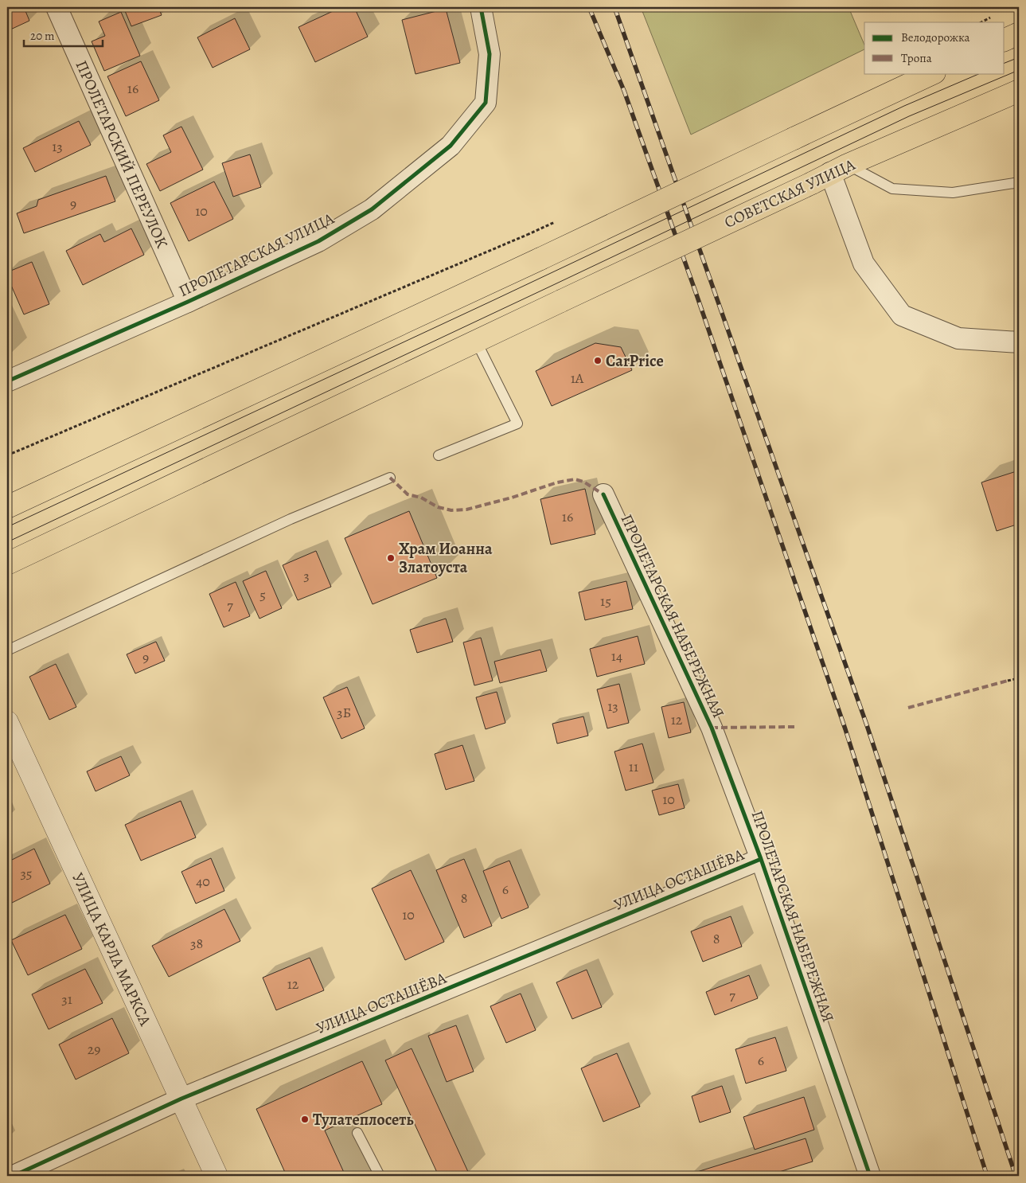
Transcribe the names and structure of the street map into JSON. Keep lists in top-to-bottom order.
{
  "streets": {
    "main road": ["СОВЕТСКАЯ УЛИЦА"],
    "street": [
      "ПРОЛЕТАРСКИЙ ПЕРЕУЛОК",
      "ПРОЛЕТАРСКАЯ УЛИЦА",
      "ПРОЛЕТАРСКАЯ НАБЕРЕЖНАЯ",
      "УЛИЦА ОСТАШЁВА",
      "УЛИЦА КАРЛА МАРКСА"
    ]
  },
  "crossings": [
    ["ПРОЛЕТАРСКИЙ ПЕРЕУЛОК", "ПРОЛЕТАРСКАЯ УЛИЦА"],
    ["ПРОЛЕТАРСКАЯ НАБЕРЕЖНАЯ", "УЛИЦА ОСТАШЁВА"],
    ["УЛИЦА ОСТАШЁВА", "УЛИЦА КАРЛА МАРКСА"]
  ],
  "places": ["CarPrice", "Храм Иоанна Златоуста", "Тулатеплосеть"],
  "house_numbers": [
    "16",
    "13",
    "9",
    "10",
    "1А",
    "16",
    "3",
    "5",
    "15",
    "7",
    "14",
    "9",
    "13",
    "3Б",
    "12",
    "11",
    "10",
    "35",
    "40",
    "6",
    "8",
    "10",
    "8",
    "38",
    "12",
    "7",
    "31",
    "29",
    "6"
  ],
  "legend": ["Велодорожка", "Тропа"],
  "scale_bar": "20 m"
}
